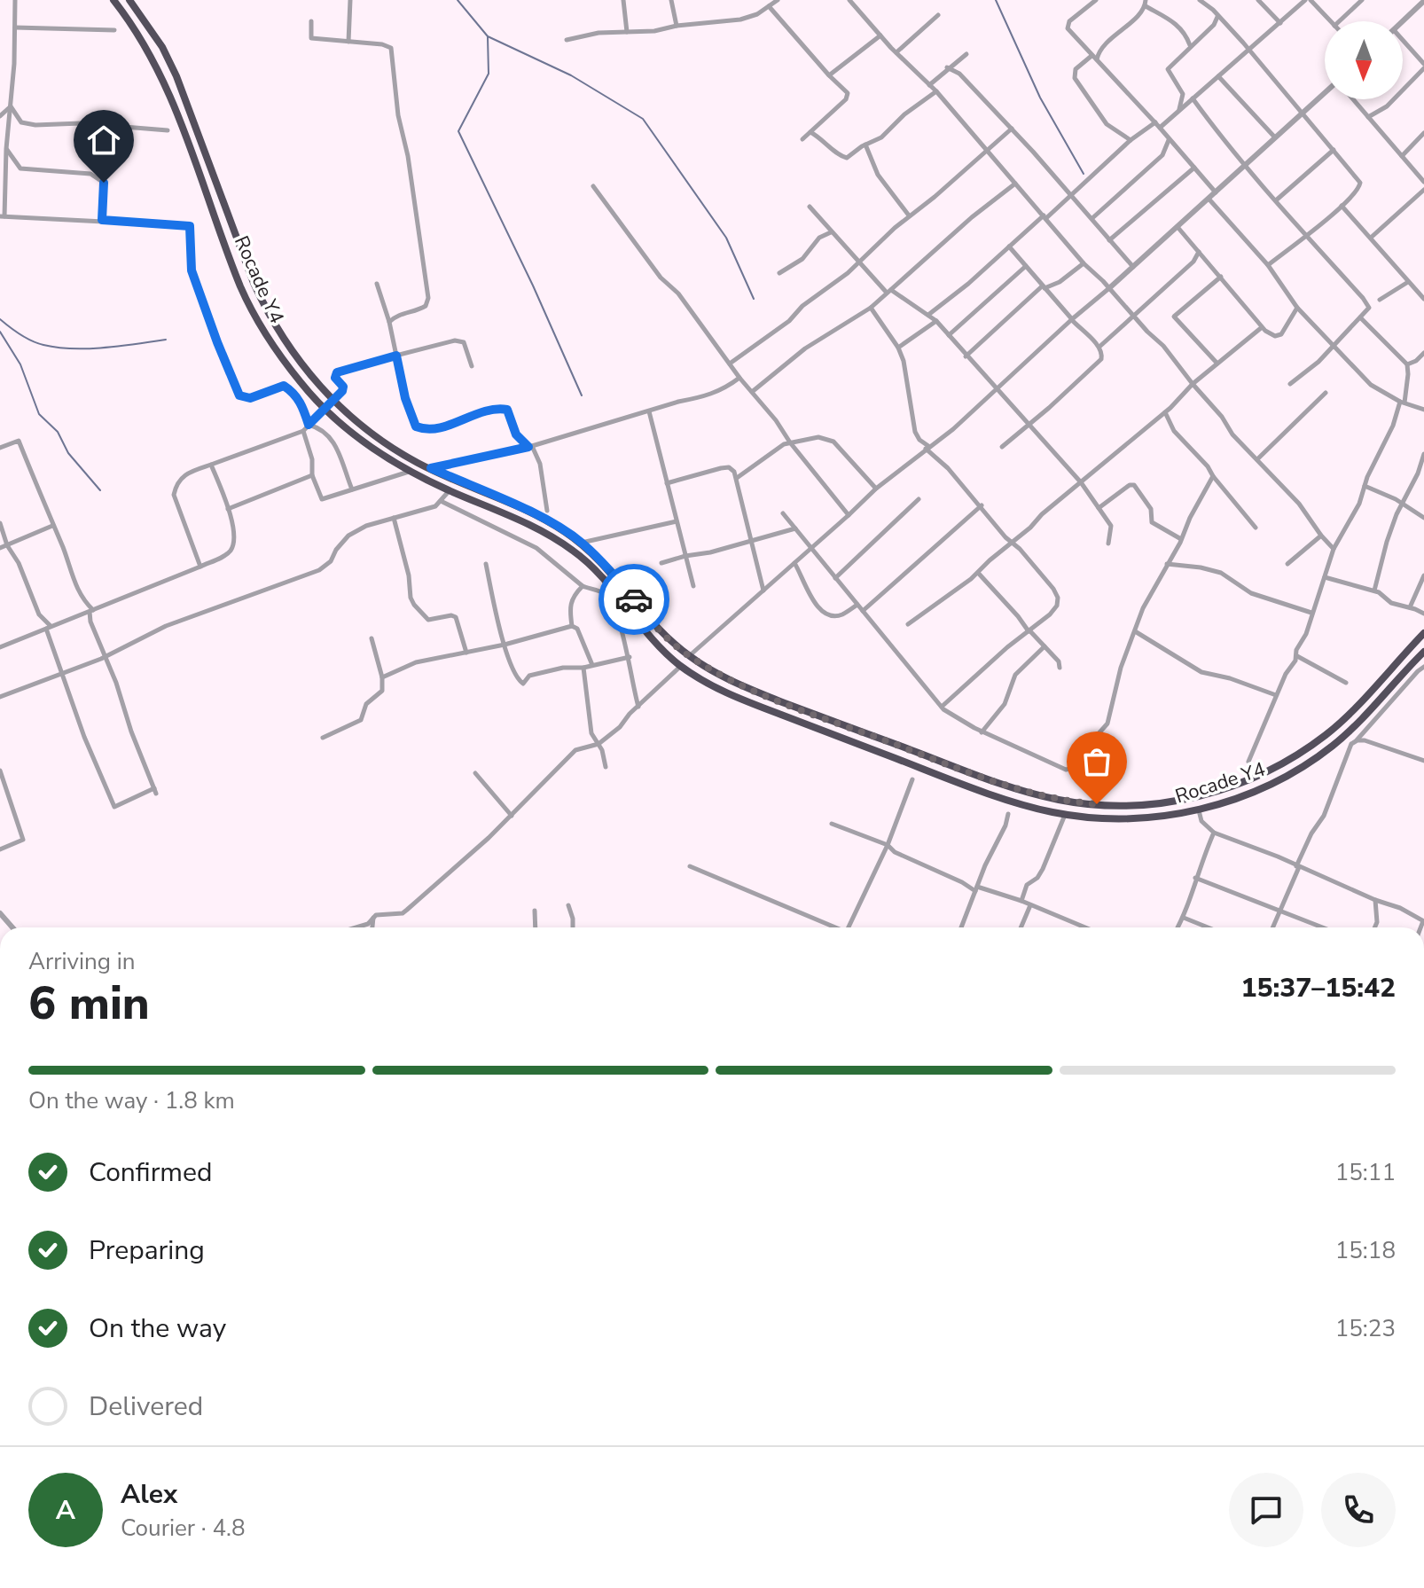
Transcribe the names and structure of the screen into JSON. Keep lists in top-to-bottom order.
{
  "streets": {
    "highway": ["Rocade Y4"]
  },
  "north": "bottom",
  "page": {
    "heading": ["6 min", "Arriving in", "15:37–15:42"],
    "panel": ["Alex", "Courier · 4.8"],
    "bar": "On the way · 1.8 km",
    "list": [
      ["Confirmed", "15:11"],
      ["Preparing", "15:18"],
      ["On the way", "15:23"],
      "Delivered"
    ],
    "round": "A"
  }
}
